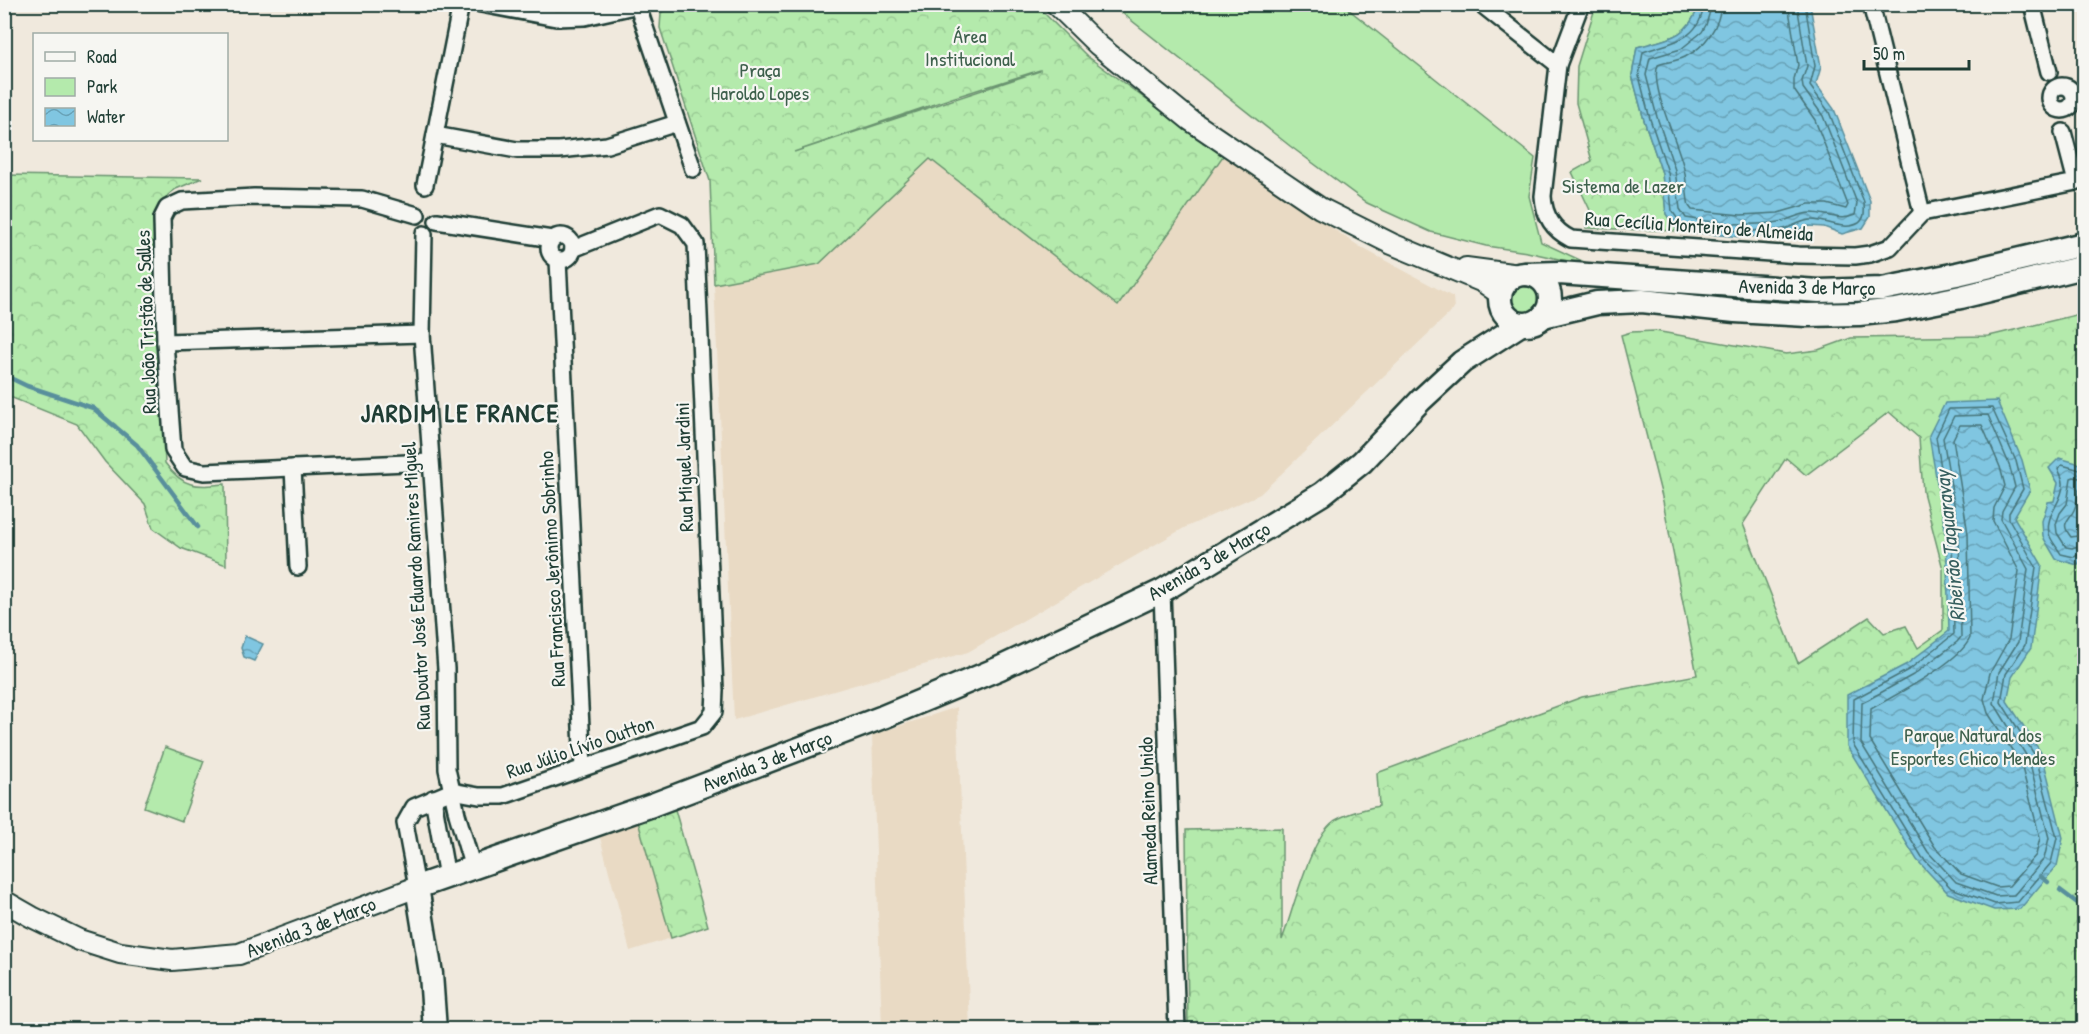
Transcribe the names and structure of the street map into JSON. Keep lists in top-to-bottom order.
{
  "streets": {
    "main road": ["Avenida 3 de Março"],
    "street": [
      "Rua Cecília Monteiro de Almeida",
      "Rua João Tristão de Salles",
      "Rua Miguel Jardini",
      "Rua Francisco Jerônimo Sobrinho",
      "Rua Doutor José Eduardo Ramires Miguel",
      "Rua Júlio Lívio Outton",
      "Alameda Reino Unido"
    ]
  },
  "crossings": [
    ["Avenida 3 de Março", "Rua Doutor José Eduardo Ramires Miguel"],
    ["Avenida 3 de Março", "Alameda Reino Unido"],
    ["Rua João Tristão de Salles", "Rua Doutor José Eduardo Ramires Miguel"],
    ["Rua Miguel Jardini", "Rua Francisco Jerônimo Sobrinho"],
    ["Rua Miguel Jardini", "Rua Júlio Lívio Outton"],
    ["Rua Francisco Jerônimo Sobrinho", "Rua Júlio Lívio Outton"],
    ["Rua Doutor José Eduardo Ramires Miguel", "Rua Júlio Lívio Outton"]
  ],
  "districts": ["JARDIM LE FRANCE"],
  "water": ["Ribeirão Taquaravay"],
  "parks": [
    "Área Institucional",
    "Praça Haroldo Lopes",
    "Sistema de Lazer",
    "Parque Natural dos Esportes Chico Mendes"
  ],
  "legend": ["Road", "Park", "Water"],
  "scale_bar": "50 m"
}
